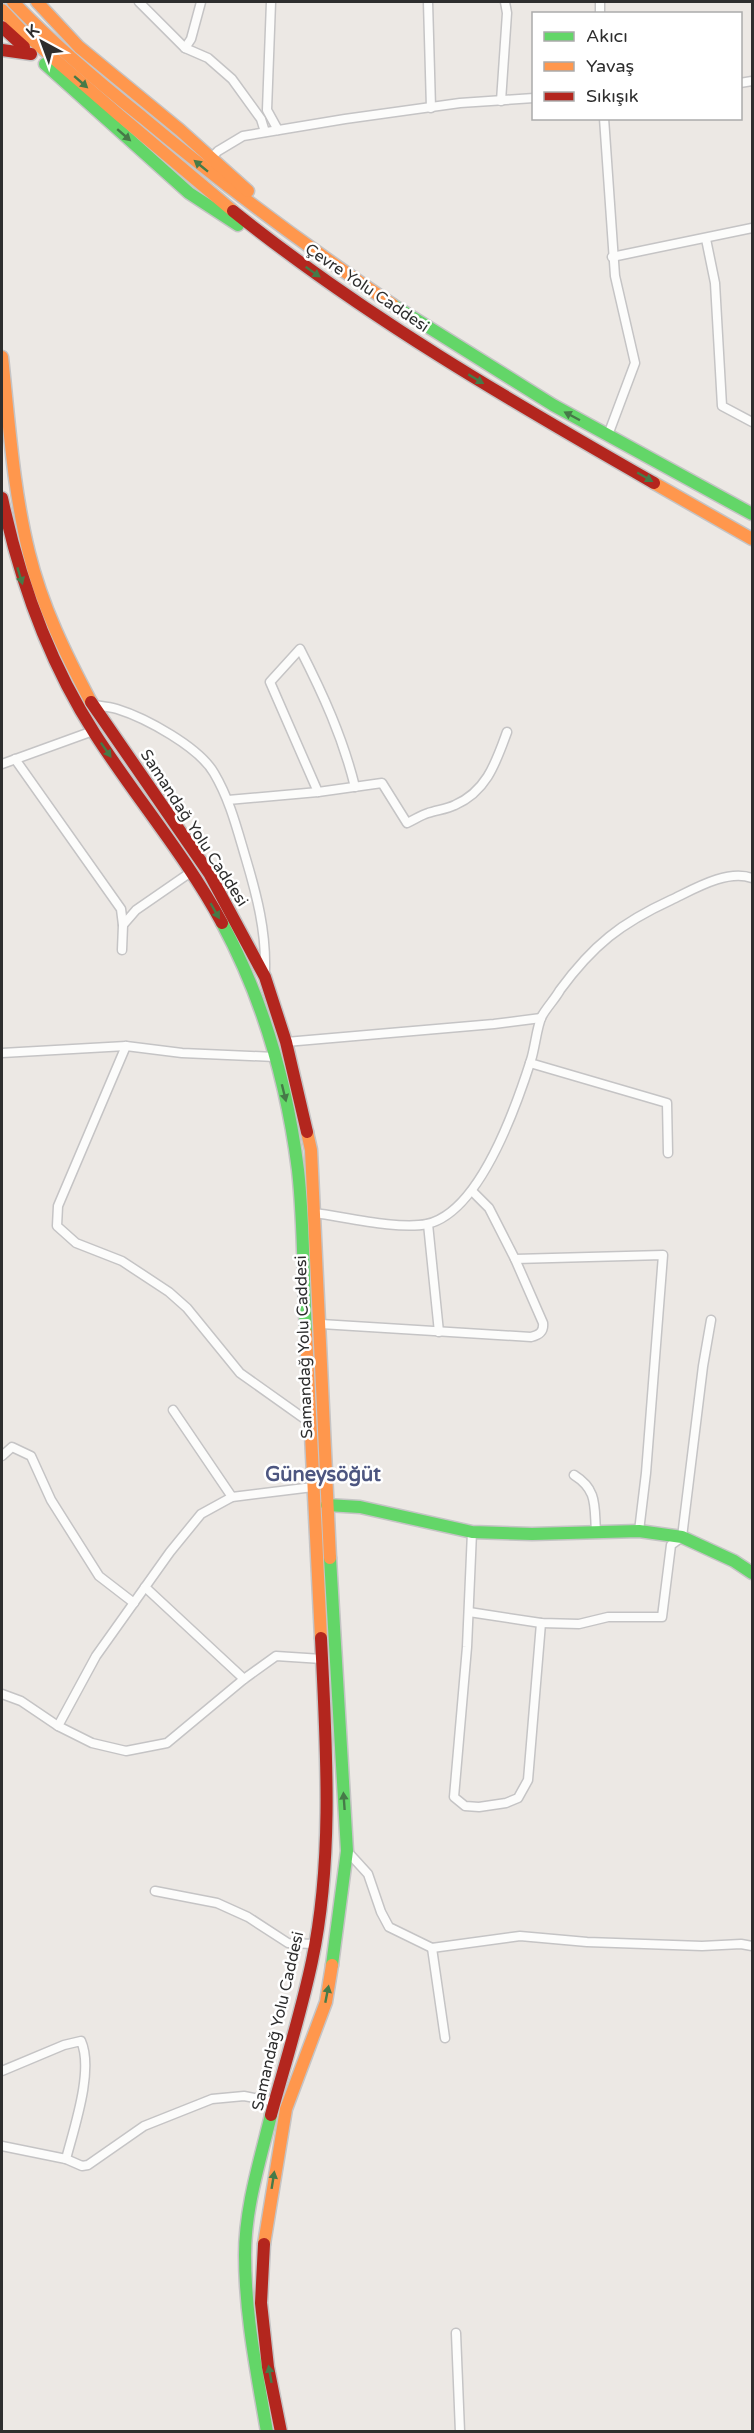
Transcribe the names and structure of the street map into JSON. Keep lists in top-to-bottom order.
{
  "streets": {
    "main road": ["Çevre Yolu Caddesi", "Samandağ Yolu Caddesi"]
  },
  "districts": ["Güneysöğüt"],
  "legend": ["Akıcı", "Yavaş", "Sıkışık"],
  "north": "top left"
}
